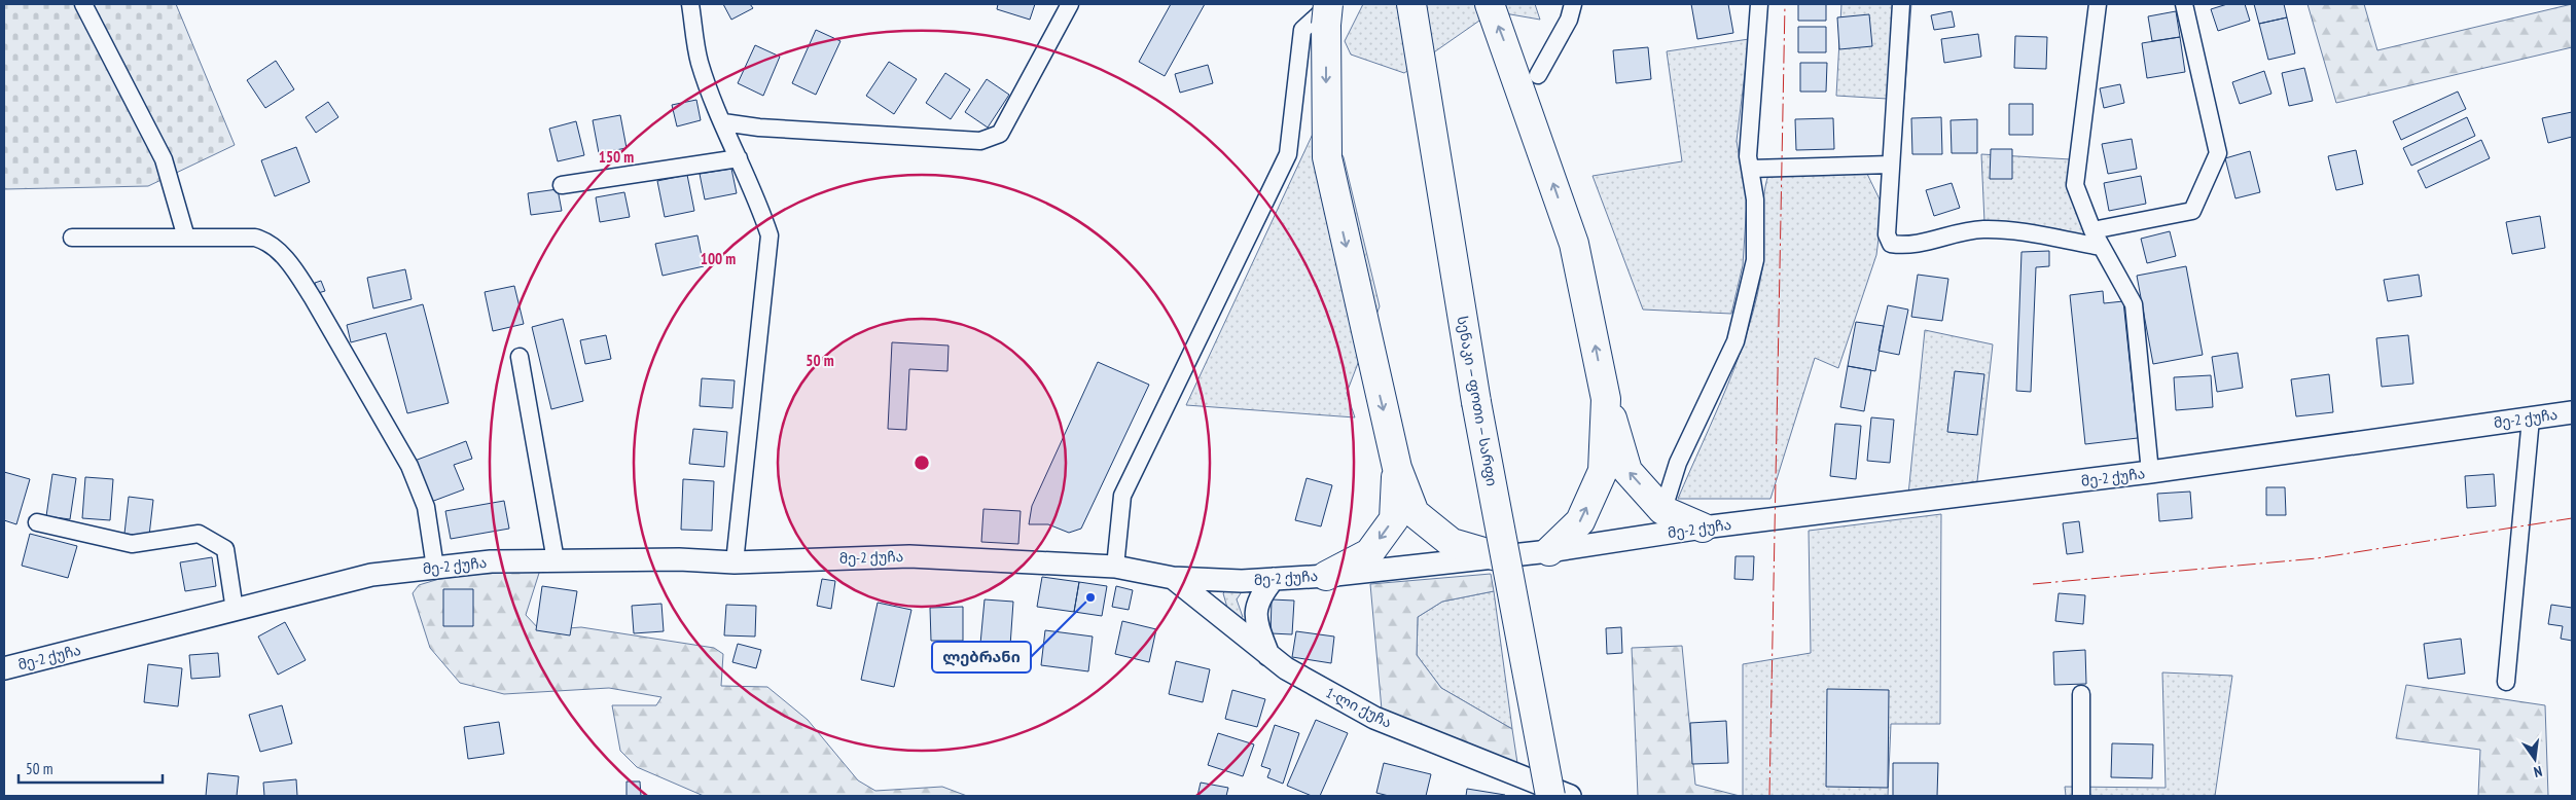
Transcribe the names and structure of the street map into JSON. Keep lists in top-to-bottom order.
{
  "streets": {
    "highway": ["სენაკი — ფოთი — სარფი"],
    "street": ["მე-2 ქუჩა", "1-ლი ქუჩა"]
  },
  "crossings": [
    ["მე-2 ქუჩა", "1-ლი ქუჩა"]
  ],
  "places": ["ლებრანი"],
  "scale_bar": "50 m",
  "north": "bottom",
  "rings": ["150 m", "100 m", "50 m"]
}
